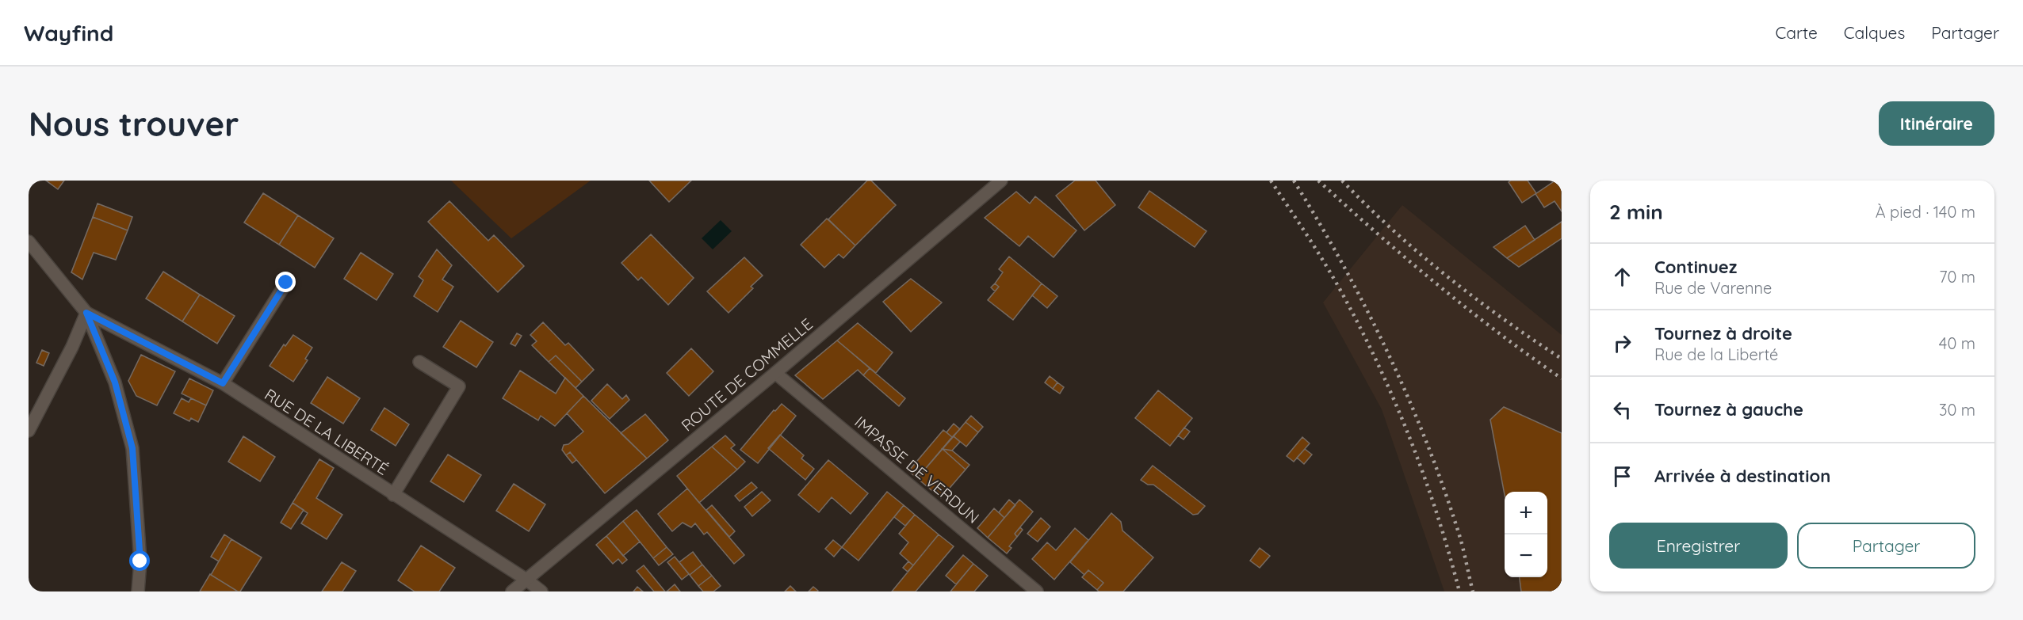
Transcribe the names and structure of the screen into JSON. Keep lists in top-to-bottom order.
{
  "streets": {
    "street": ["ROUTE DE COMMELLE", "RUE DE LA LIBERTÉ", "IMPASSE DE VERDUN"]
  },
  "crossings": [
    ["ROUTE DE COMMELLE", "RUE DE LA LIBERTÉ"],
    ["ROUTE DE COMMELLE", "IMPASSE DE VERDUN"]
  ],
  "page": {
    "header": "Wayfind",
    "nav": ["Carte", "Calques", "Partager"],
    "buttons": [
      "Itinéraire",
      ["Enregistrer", "Partager"]
    ],
    "title": "Nous trouver",
    "heading": ["2 min", "À pied · 140 m"],
    "list": [
      ["Continuez", "Rue de Varenne", "70 m"],
      ["Tournez à droite", "Rue de la Liberté", "40 m"],
      ["Tournez à gauche", "30 m"],
      "Arrivée à destination"
    ],
    "map_buttons": ["+", "−"]
  }
}
